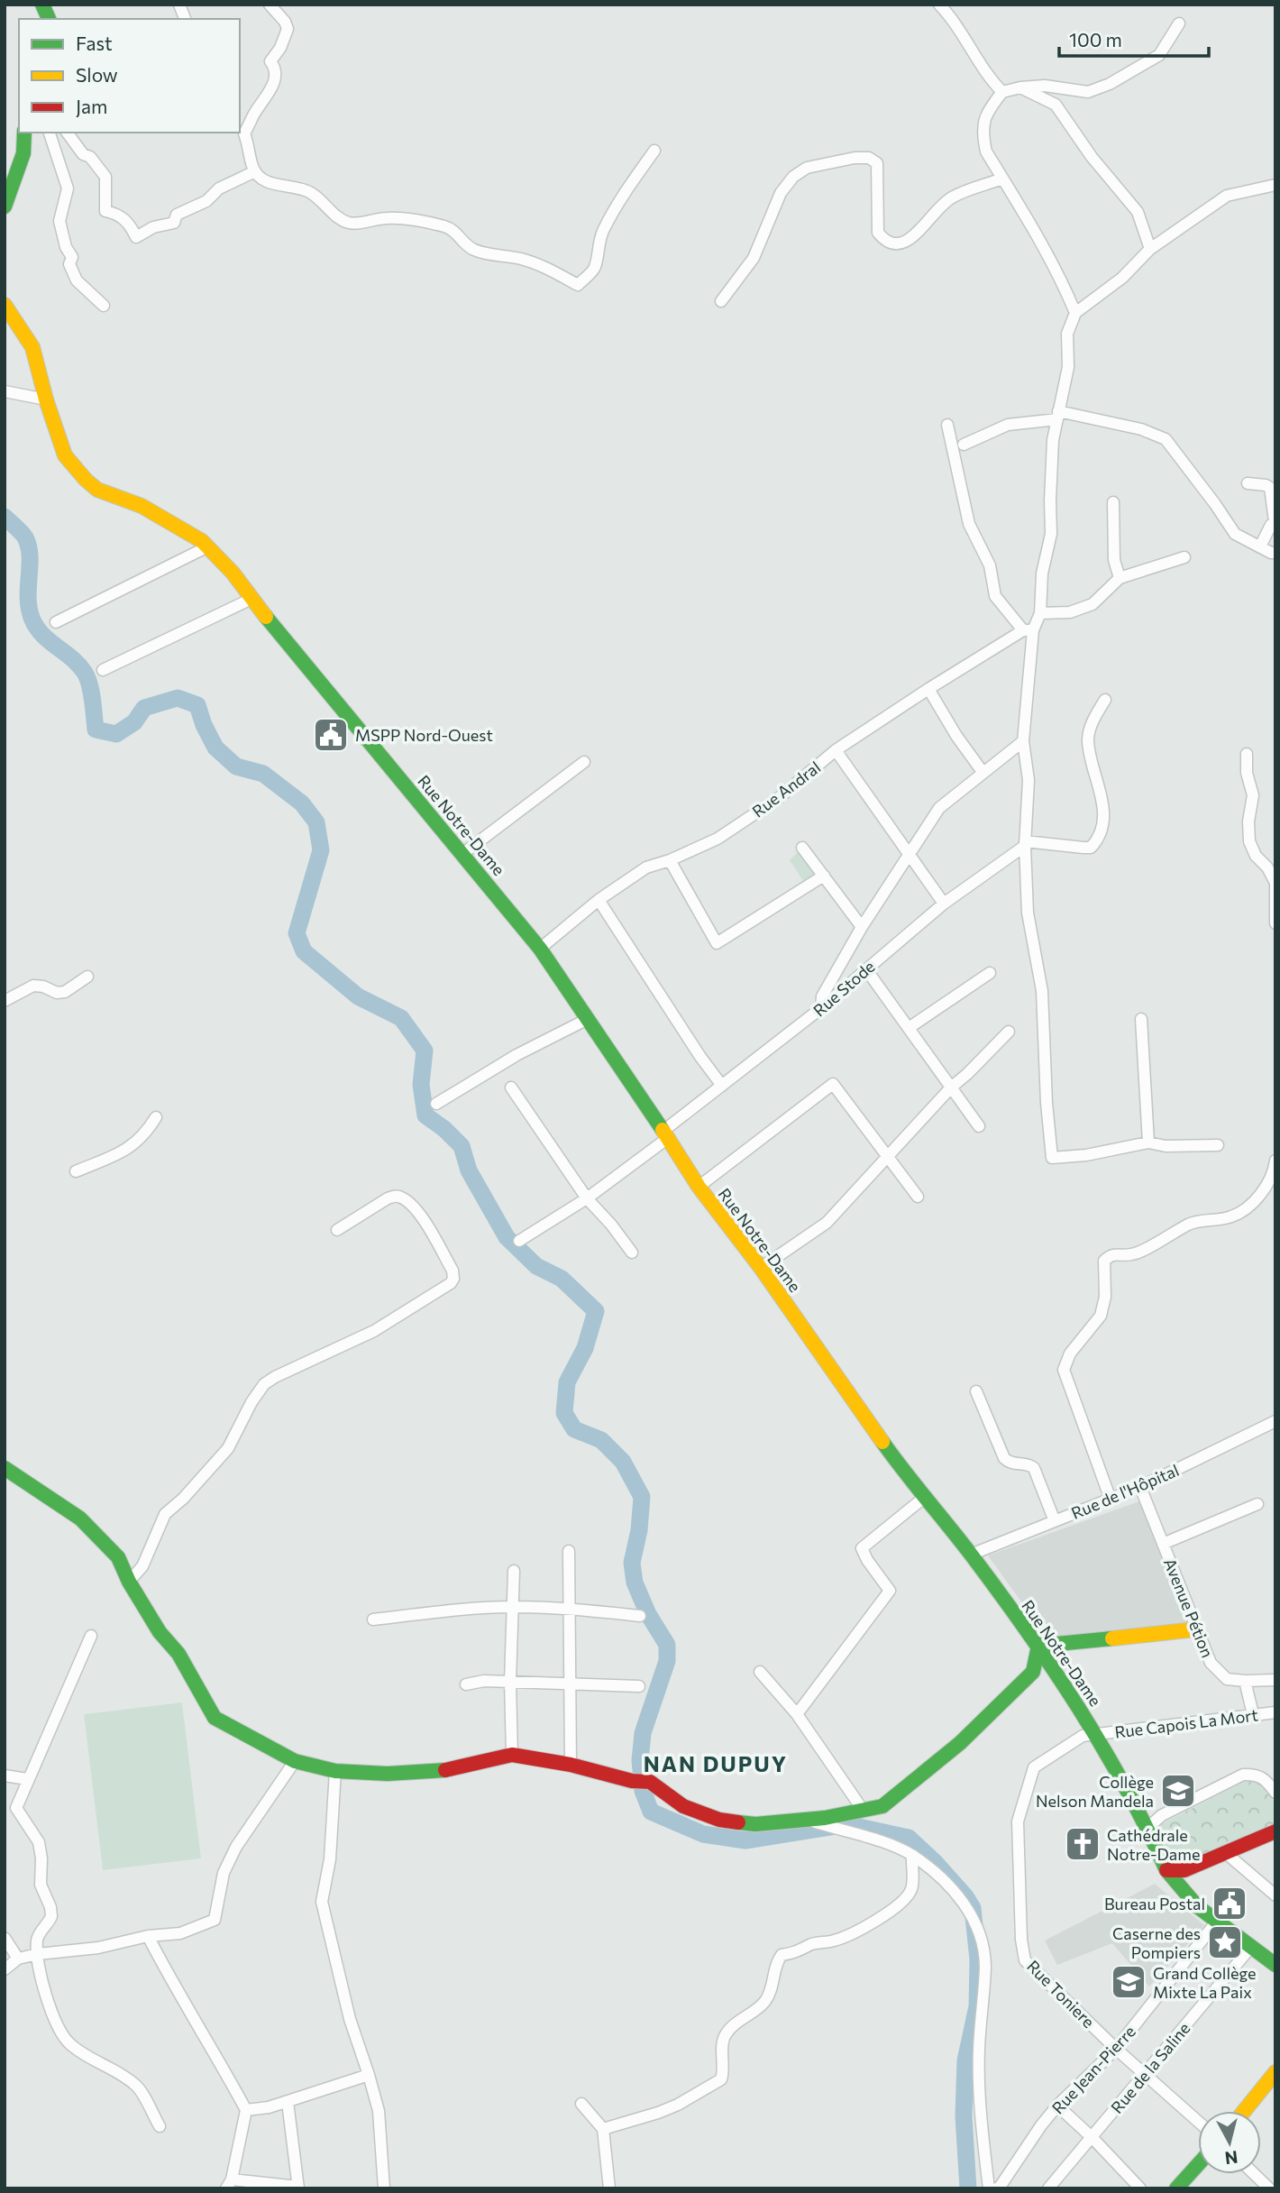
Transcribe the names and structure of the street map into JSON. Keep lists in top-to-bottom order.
{
  "streets": {
    "street": [
      "Rue Andral",
      "Rue Notre-Dame",
      "Rue Stode",
      "Rue de l'Hôpital",
      "Avenue Pétion",
      "Rue Capois La Mort",
      "Rue Toniere",
      "Rue de la Saline",
      "Rue Jean-Pierre"
    ]
  },
  "crossings": [
    ["Rue Andral", "Rue Notre-Dame"],
    ["Rue Notre-Dame", "Rue Stode"],
    ["Rue Notre-Dame", "Rue de l'Hôpital"],
    ["Rue Notre-Dame", "Rue Capois La Mort"],
    ["Rue Notre-Dame", "Rue Toniere"],
    ["Rue Notre-Dame", "Rue de la Saline"],
    ["Rue Notre-Dame", "Rue Jean-Pierre"],
    ["Rue de l'Hôpital", "Avenue Pétion"],
    ["Rue Capois La Mort", "Rue Toniere"],
    ["Rue Toniere", "Rue de la Saline"],
    ["Rue Toniere", "Rue Jean-Pierre"]
  ],
  "districts": ["NAN DUPUY"],
  "places": {
    "public building": ["MSPP Nord-Ouest", "Bureau Postal"],
    "school or university": ["Collège Nelson Mandela", "Grand Collège Mixte La Paix"],
    "church": ["Cathédrale Notre-Dame"],
    "place": ["Caserne des Pompiers"]
  },
  "legend": ["Fast", "Slow", "Jam"],
  "scale_bar": "100 m",
  "north": "bottom"
}
